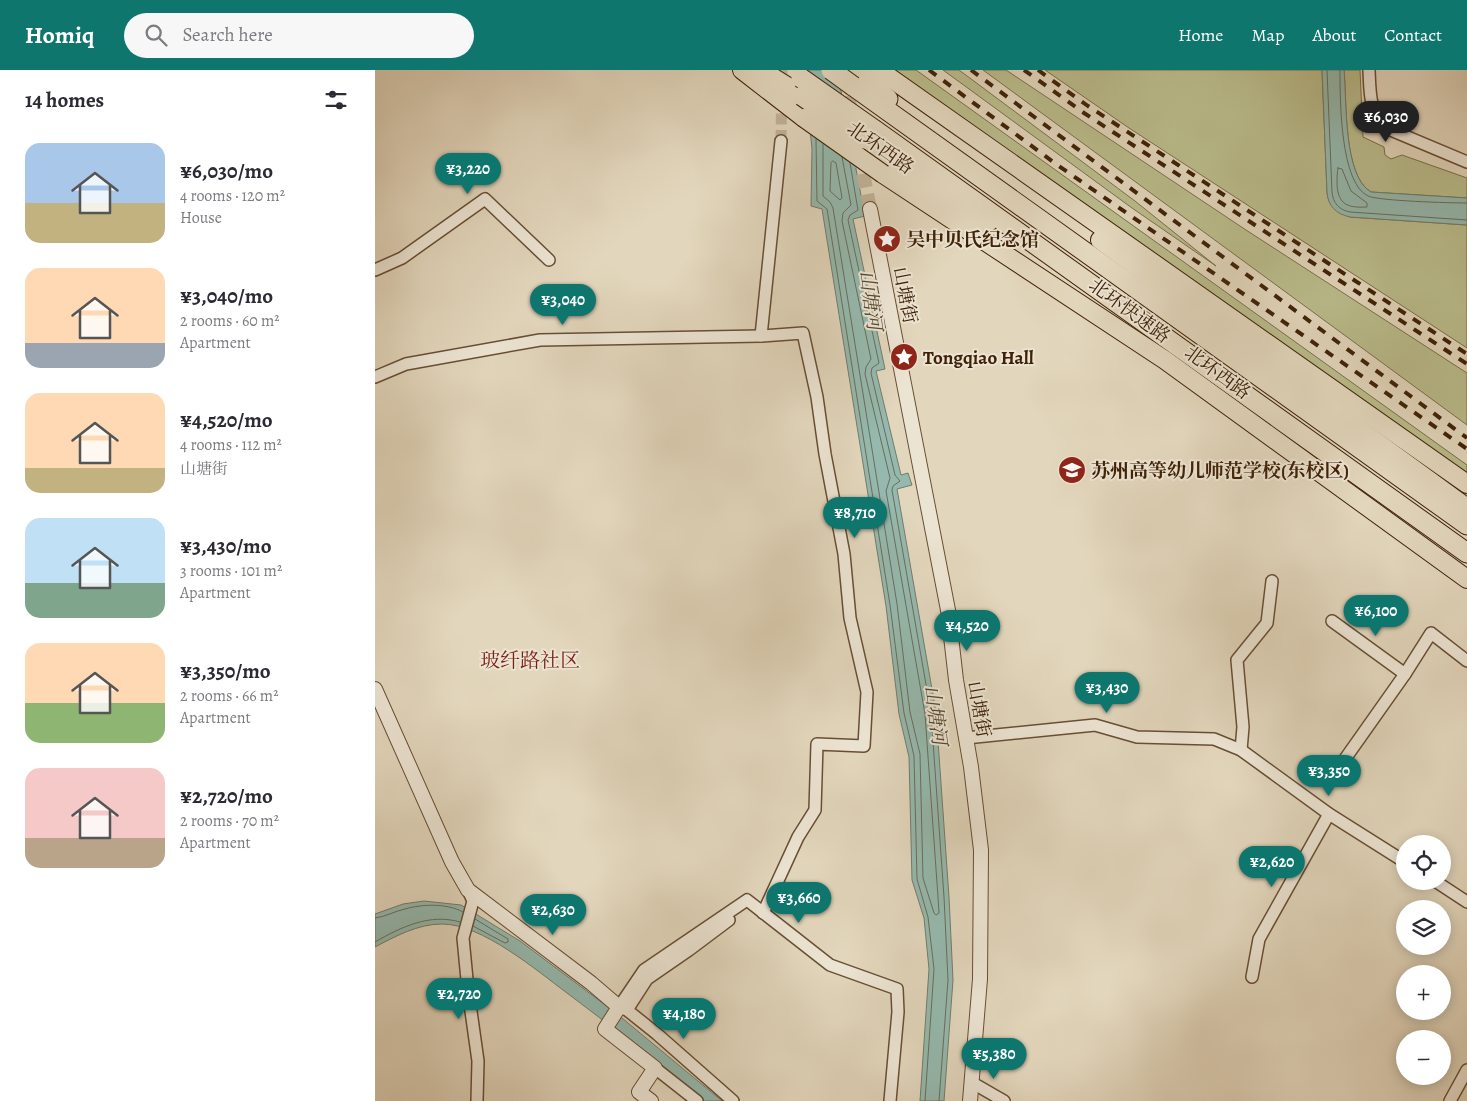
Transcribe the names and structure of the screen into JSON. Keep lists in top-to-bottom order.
{
  "streets": {
    "highway": ["北环快速路"],
    "main road": ["北环西路"],
    "street": ["山塘街"]
  },
  "districts": ["玻纤路社区"],
  "water": ["山塘河"],
  "places": {
    "place": ["吴中贝氏纪念馆", "Tongqiao Hall"],
    "school or university": ["苏州高等幼儿师范学校(东校区)"]
  },
  "page": {
    "header": "Homiq",
    "search": "Search here",
    "nav": [
      "Home",
      "Map",
      "About",
      "Contact"
    ],
    "heading": "14 homes",
    "price": [
      "¥6,030",
      "¥3,220",
      "¥3,040",
      "¥8,710",
      "¥6,100",
      "¥4,520",
      "¥3,430",
      "¥3,350",
      "¥2,620",
      "¥3,660",
      "¥2,630",
      "¥2,720",
      "¥4,180",
      "¥5,380"
    ],
    "list": [
      {
        "name": "¥6,030/mo",
        "note": "4 rooms · 120 m² · House"
      },
      {
        "name": "¥3,040/mo",
        "note": "2 rooms · 60 m² · Apartment"
      },
      {
        "name": "¥4,520/mo",
        "note": "4 rooms · 112 m² · 山塘街"
      },
      {
        "name": "¥3,430/mo",
        "note": "3 rooms · 101 m² · Apartment"
      },
      {
        "name": "¥3,350/mo",
        "note": "2 rooms · 66 m² · Apartment"
      },
      {
        "name": "¥2,720/mo",
        "note": "2 rooms · 70 m² · Apartment"
      }
    ],
    "map_buttons": ["+", "−"]
  }
}
